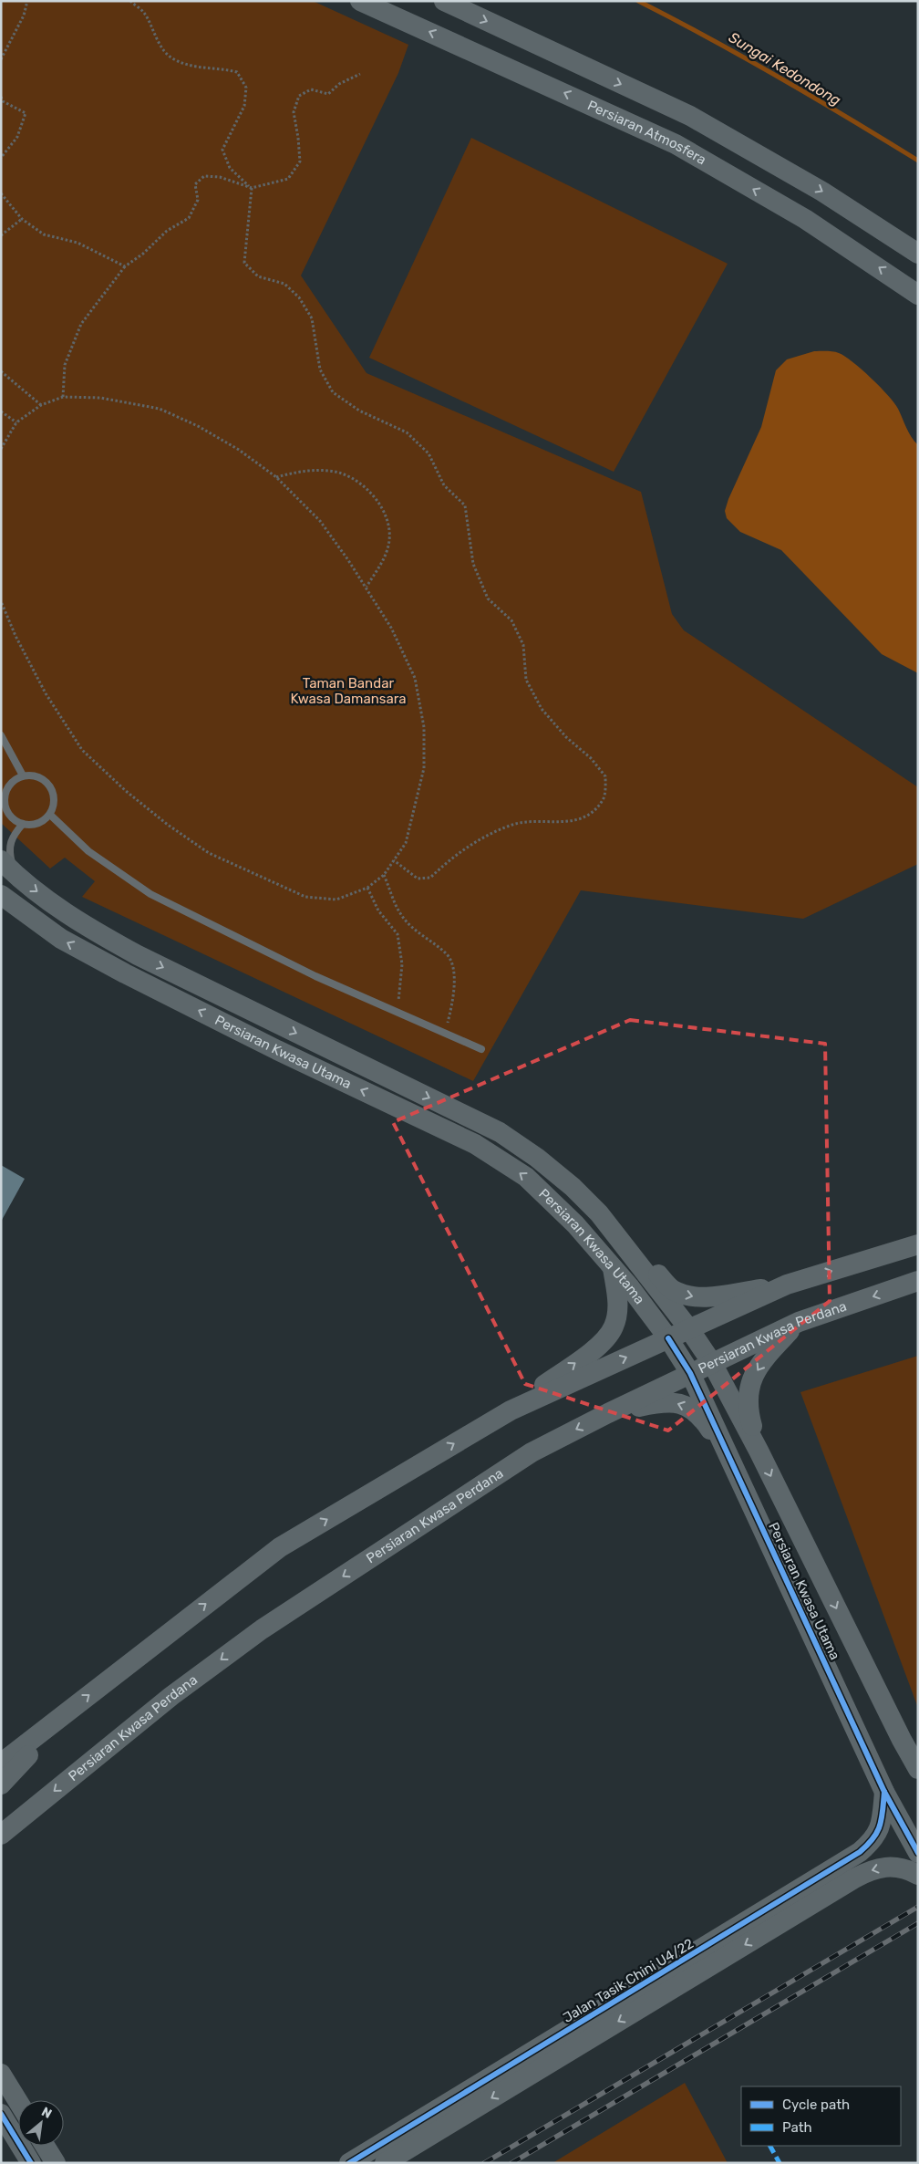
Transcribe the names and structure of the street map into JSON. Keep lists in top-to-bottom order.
{
  "streets": {
    "main road": [
      "Persiaran Atmosfera",
      "Persiaran Kwasa Utama",
      "Persiaran Kwasa Perdana",
      "Jalan Tasik Chini U4/22"
    ]
  },
  "crossings": [
    ["Persiaran Kwasa Utama", "Persiaran Kwasa Perdana"],
    ["Persiaran Kwasa Utama", "Jalan Tasik Chini U4/22"]
  ],
  "water": ["Sungai Kedondong"],
  "parks": ["Taman Bandar Kwasa Damansara"],
  "legend": ["Cycle path", "Path"],
  "north": "top right"
}
